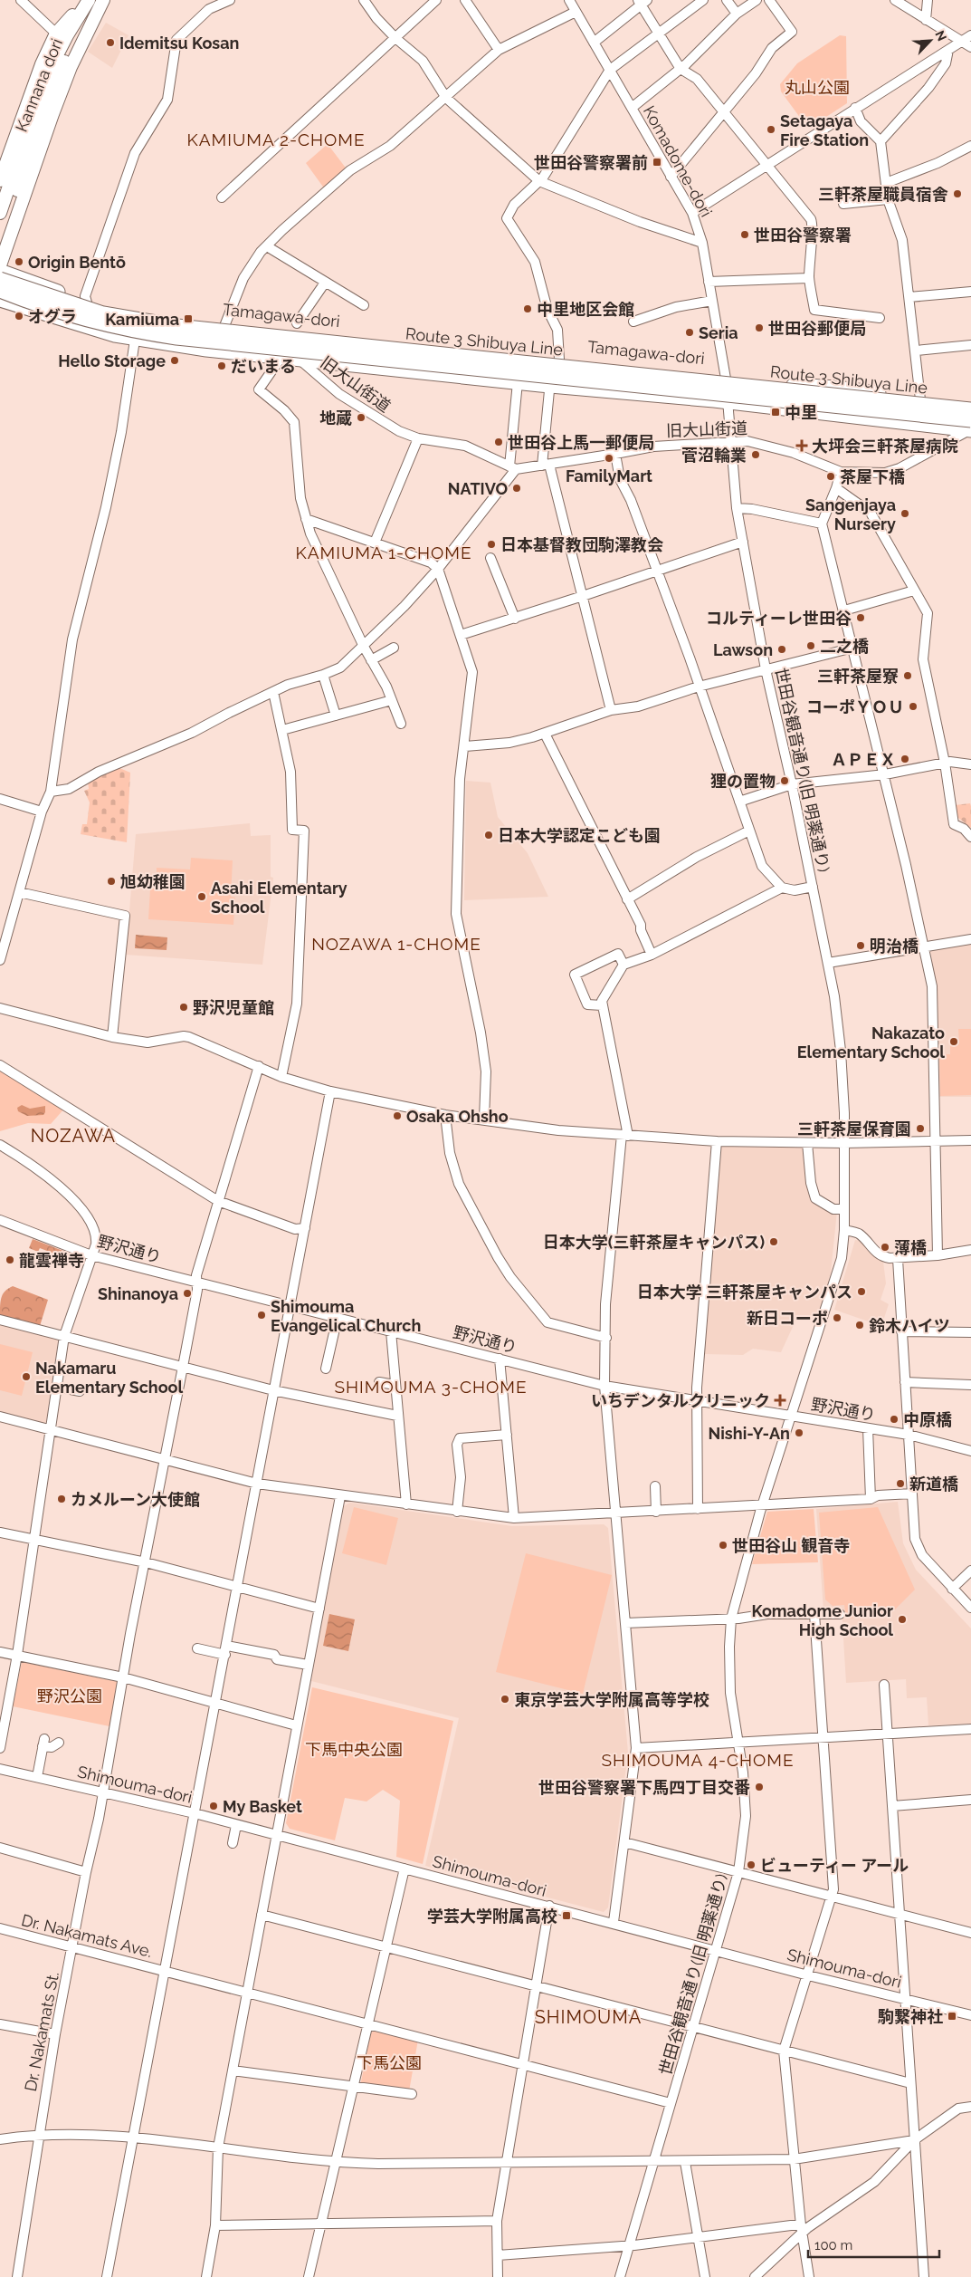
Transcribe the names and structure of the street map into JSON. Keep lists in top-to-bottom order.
{
  "streets": {
    "highway": ["Tamagawa-dori", "Route 3 Shibuya Line"],
    "main road": ["Kannana dori"],
    "street": [
      "Komadome-dori",
      "旧大山街道",
      "世田谷観音通り(旧 明薬通り)",
      "野沢通り",
      "Shimouma-dori",
      "Dr. Nakamats Ave.",
      "Dr. Nakamats St."
    ]
  },
  "crossings": [
    ["Komadome-dori", "Tamagawa-dori"],
    ["Komadome-dori", "世田谷観音通り(旧 明薬通り)"],
    ["Route 3 Shibuya Line", "旧大山街道"],
    ["旧大山街道", "世田谷観音通り(旧 明薬通り)"],
    ["世田谷観音通り(旧 明薬通り)", "野沢通り"],
    ["世田谷観音通り(旧 明薬通り)", "Shimouma-dori"],
    ["世田谷観音通り(旧 明薬通り)", "Dr. Nakamats Ave."],
    ["野沢通り", "Dr. Nakamats St."],
    ["Shimouma-dori", "Dr. Nakamats St."],
    ["Dr. Nakamats Ave.", "Dr. Nakamats St."]
  ],
  "districts": [
    "KAMIUMA 2-CHOME",
    "KAMIUMA 1-CHOME",
    "NOZAWA 1-CHOME",
    "NOZAWA",
    "SHIMOUMA 3-CHOME",
    "SHIMOUMA 4-CHOME",
    "SHIMOUMA"
  ],
  "parks": [
    "丸山公園",
    "野沢公園",
    "下馬中央公園",
    "下馬公園"
  ],
  "places": {
    "other": [
      "Idemitsu Kosan",
      "Setagaya Fire Station",
      "三軒茶屋職員宿舎",
      "世田谷警察署",
      "Origin Bentō",
      "中里地区会館",
      "オグラ",
      "世田谷郵便局",
      "Seria",
      "Hello Storage",
      "だいまる",
      "地蔵",
      "世田谷上馬一郵便局",
      "菅沼輪業",
      "FamilyMart",
      "茶屋下橋",
      "NATIVO",
      "Sangenjaya Nursery",
      "日本基督教団駒澤教会",
      "コルティーレ世田谷",
      "二之橋",
      "Lawson",
      "三軒茶屋寮",
      "コーポＹＯＵ",
      "ＡＰＥＸ",
      "狸の置物",
      "日本大学認定こども園",
      "旭幼稚園",
      "Asahi Elementary School",
      "明治橋",
      "野沢児童館",
      "Nakazato Elementary School",
      "Osaka Ohsho",
      "三軒茶屋保育園",
      "日本大学(三軒茶屋キャンパス)",
      "薄橋",
      "龍雲禅寺",
      "日本大学 三軒茶屋キャンパス",
      "Shinanoya",
      "Shimouma Evangelical Church",
      "新日コーポ",
      "鈴木ハイツ",
      "Nakamaru Elementary School",
      "中原橋",
      "Nishi-Y-An",
      "新道橋",
      "カメルーン大使館",
      "世田谷山 観音寺",
      "Komadome Junior High School",
      "東京学芸大学附属高等学校",
      "世田谷警察署下馬四丁目交番",
      "My Basket",
      "ビューティー アール"
    ],
    "transit": [
      "世田谷警察署前",
      "Kamiuma",
      "中里",
      "学芸大学附属高校",
      "駒繋神社"
    ],
    "health": ["大坪会三軒茶屋病院", "いちデンタルクリニック"]
  },
  "scale_bar": "100 m",
  "north": "top right"
}
